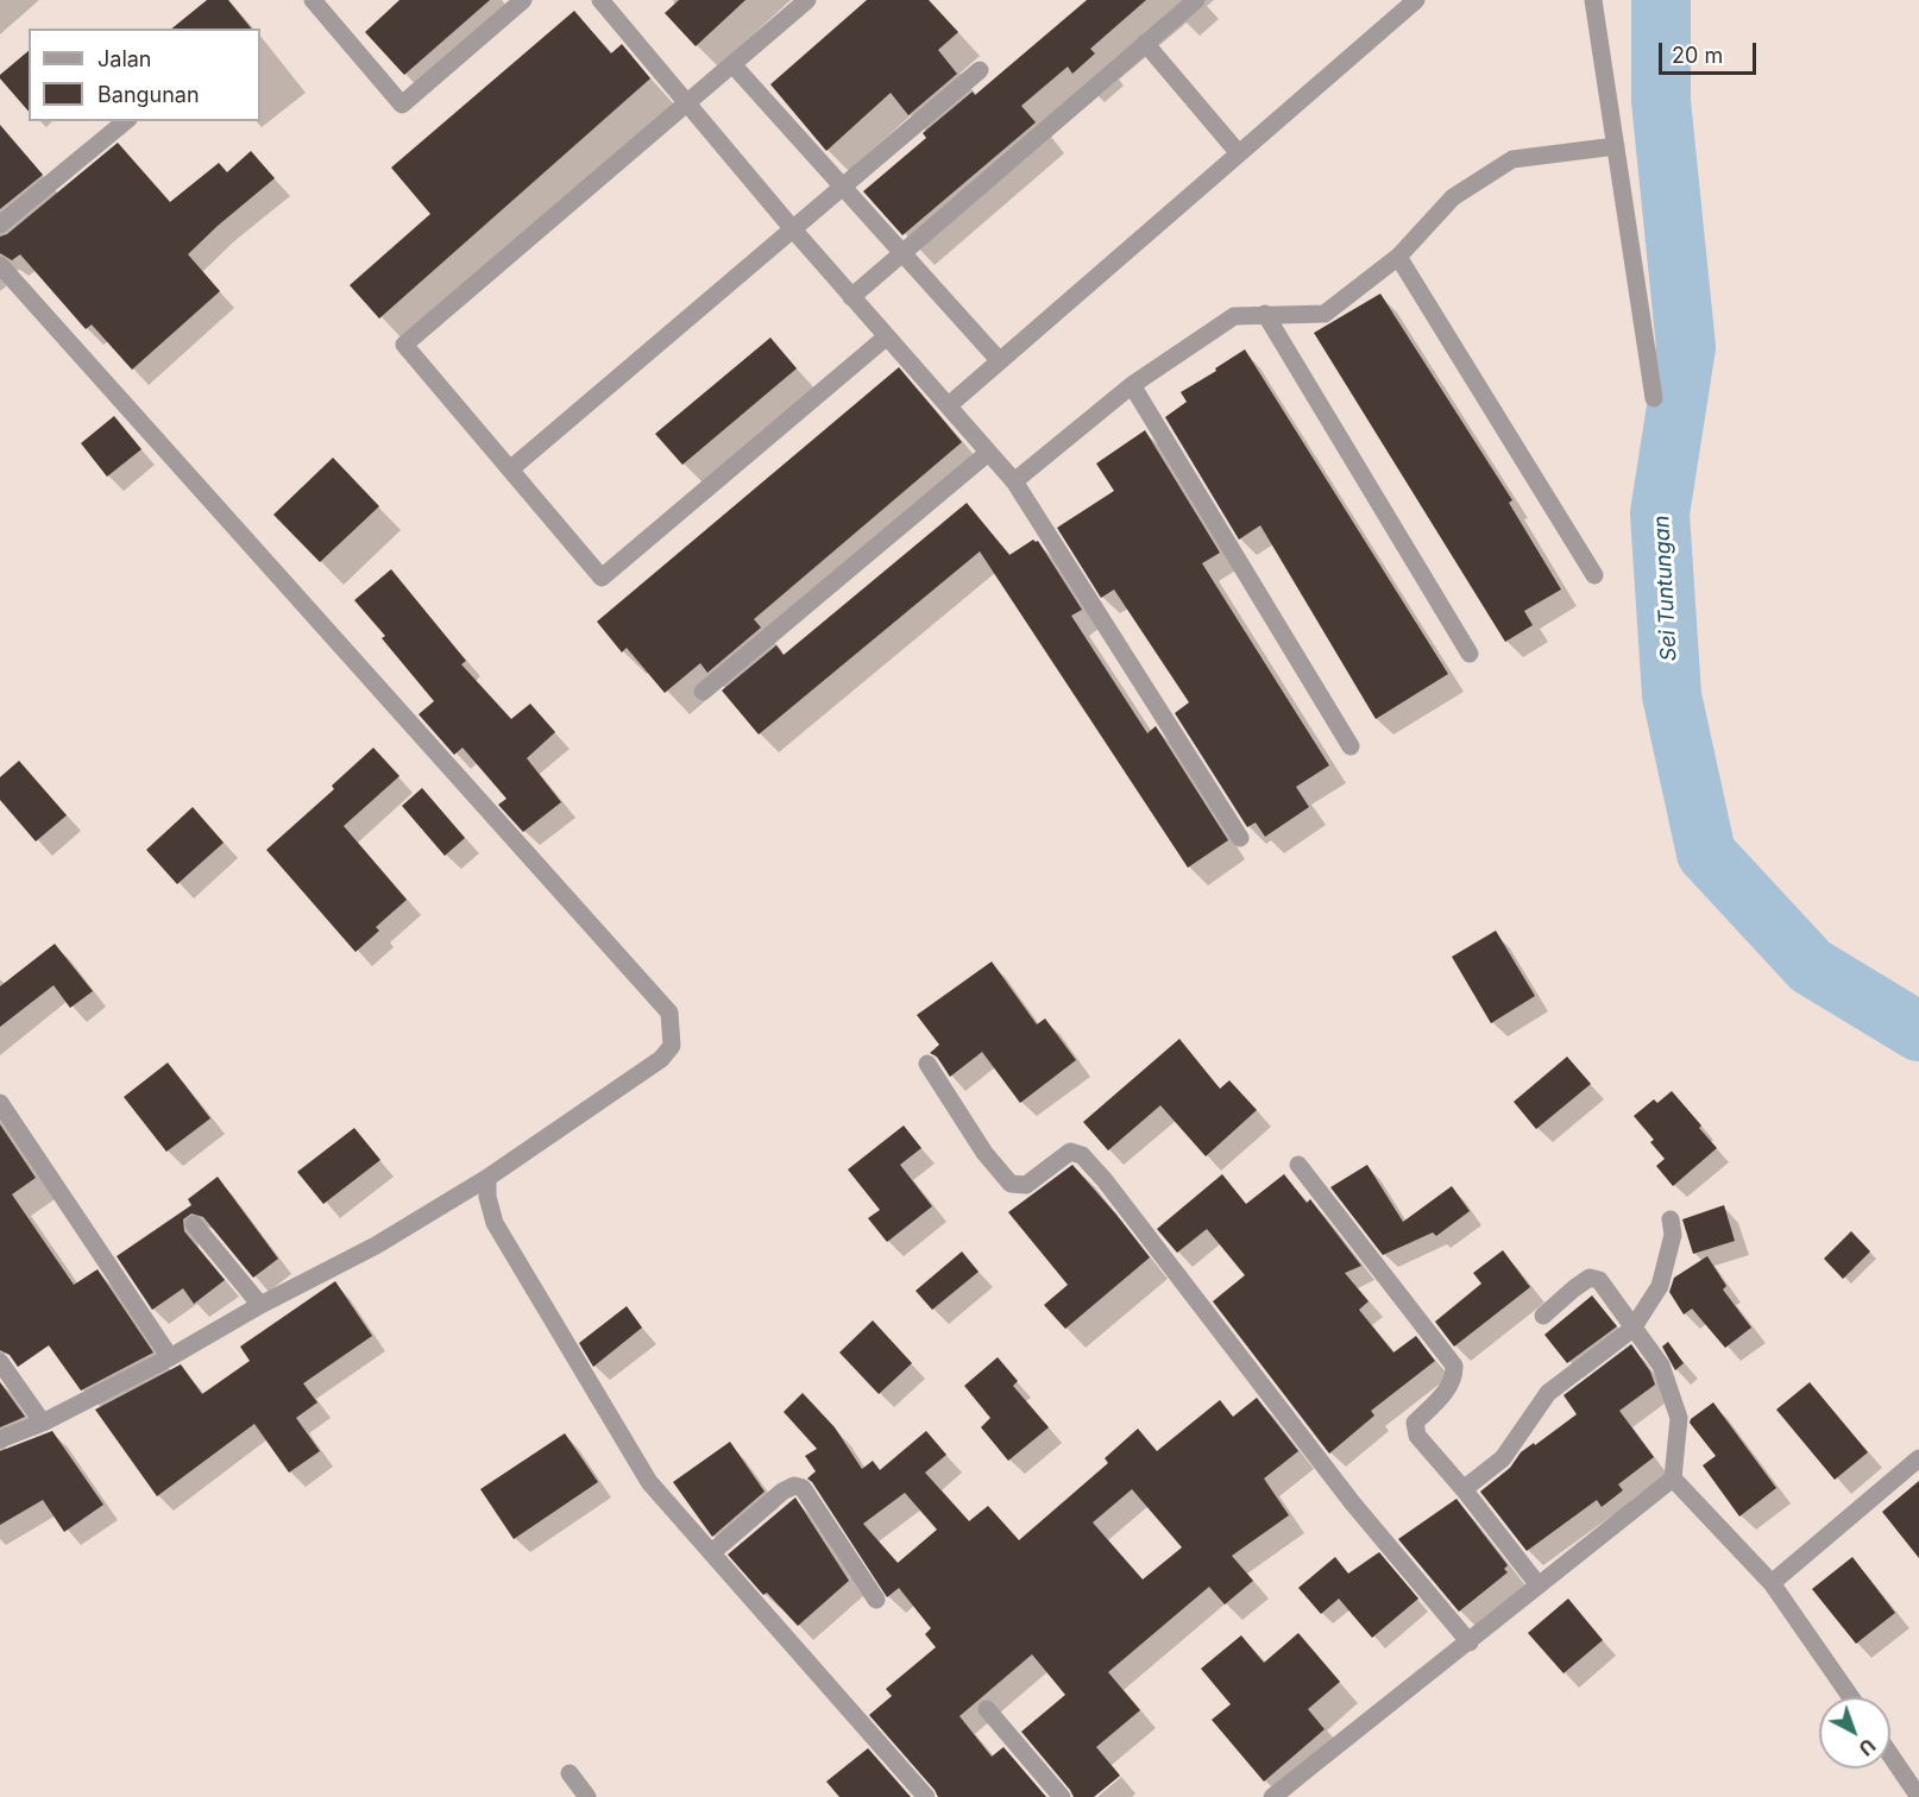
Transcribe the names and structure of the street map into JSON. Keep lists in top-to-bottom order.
{
  "water": ["Sei Tuntungan"],
  "legend": ["Jalan", "Bangunan"],
  "scale_bar": "20 m",
  "north": "bottom right"
}
